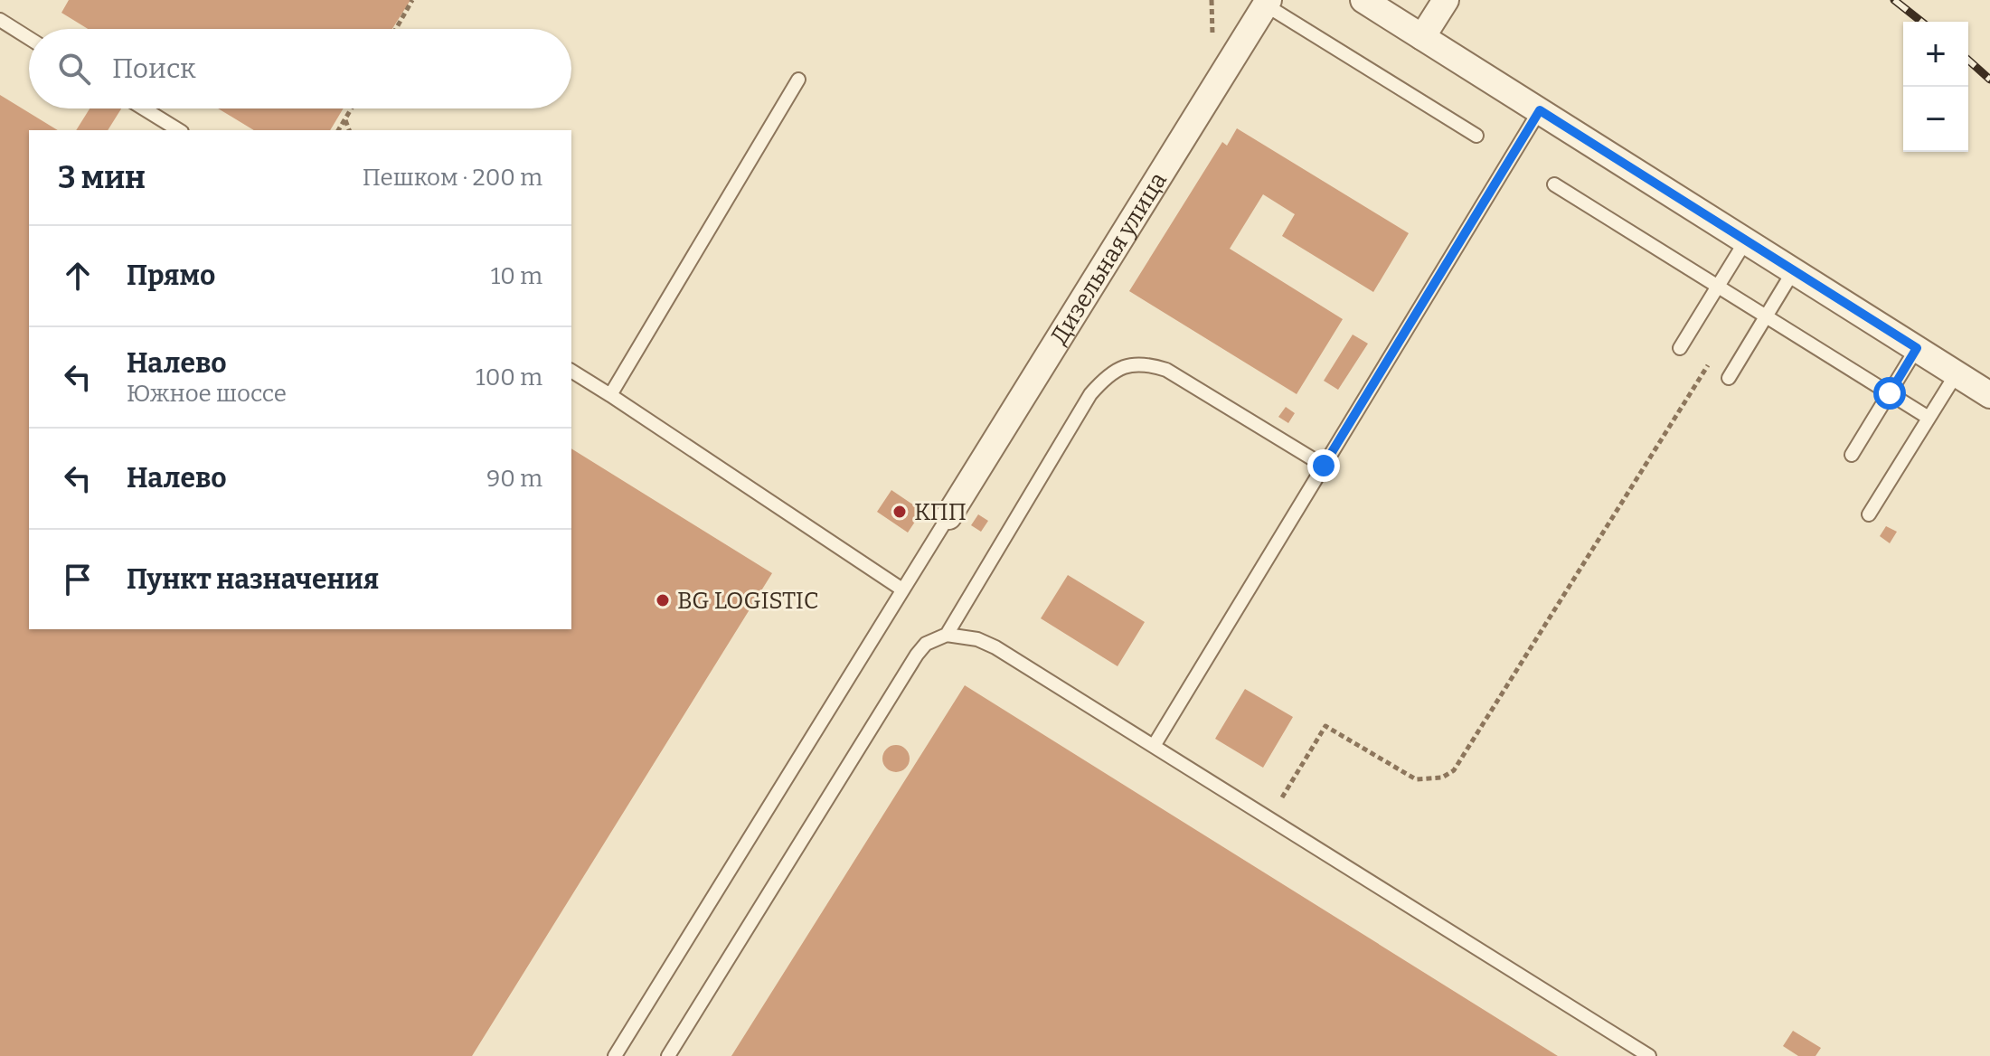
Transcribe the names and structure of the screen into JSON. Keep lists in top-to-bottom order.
{
  "streets": {
    "street": ["Дизельная улица"]
  },
  "places": ["КПП", "BG LOGISTIC"],
  "page": {
    "map_buttons": ["+", "−"],
    "search": "Поиск",
    "heading": ["3 мин", "Пешком · 200 m"],
    "list": [
      ["Прямо", "10 m"],
      ["Налево", "Южное шоссе", "100 m"],
      ["Налево", "90 m"],
      "Пункт назначения"
    ]
  }
}
